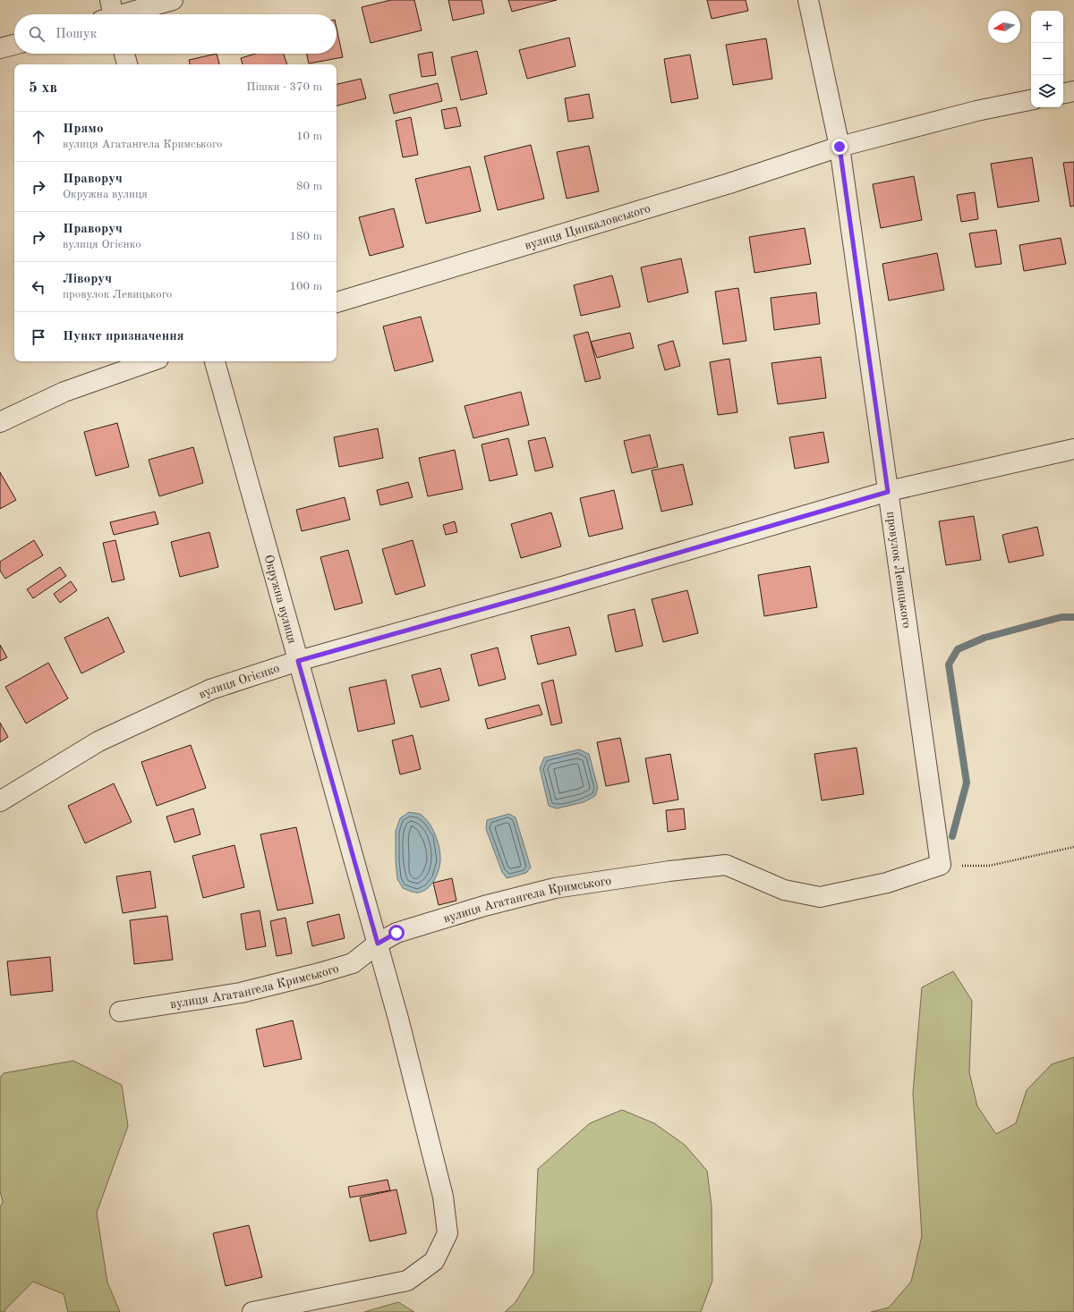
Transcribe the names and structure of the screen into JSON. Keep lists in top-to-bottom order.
{
  "streets": {
    "street": [
      "вулиця Цинкаловського",
      "провулок Левицького",
      "Окружна вулиця",
      "вулиця Огієнко",
      "вулиця Агатангела Кримського"
    ]
  },
  "crossings": [
    ["вулиця Цинкаловського", "провулок Левицького"],
    ["провулок Левицького", "вулиця Огієнко"],
    ["провулок Левицького", "вулиця Агатангела Кримського"],
    ["Окружна вулиця", "вулиця Огієнко"],
    ["Окружна вулиця", "вулиця Агатангела Кримського"]
  ],
  "north": "left",
  "page": {
    "map_buttons": ["+", "−"],
    "search": "Пошук",
    "heading": ["5 хв", "Пішки · 370 m"],
    "list": [
      ["Прямо", "вулиця Агатангела Кримського", "10 m"],
      ["Праворуч", "Окружна вулиця", "80 m"],
      ["Праворуч", "вулиця Огієнко", "180 m"],
      ["Ліворуч", "провулок Левицького", "100 m"],
      "Пункт призначення"
    ]
  }
}
